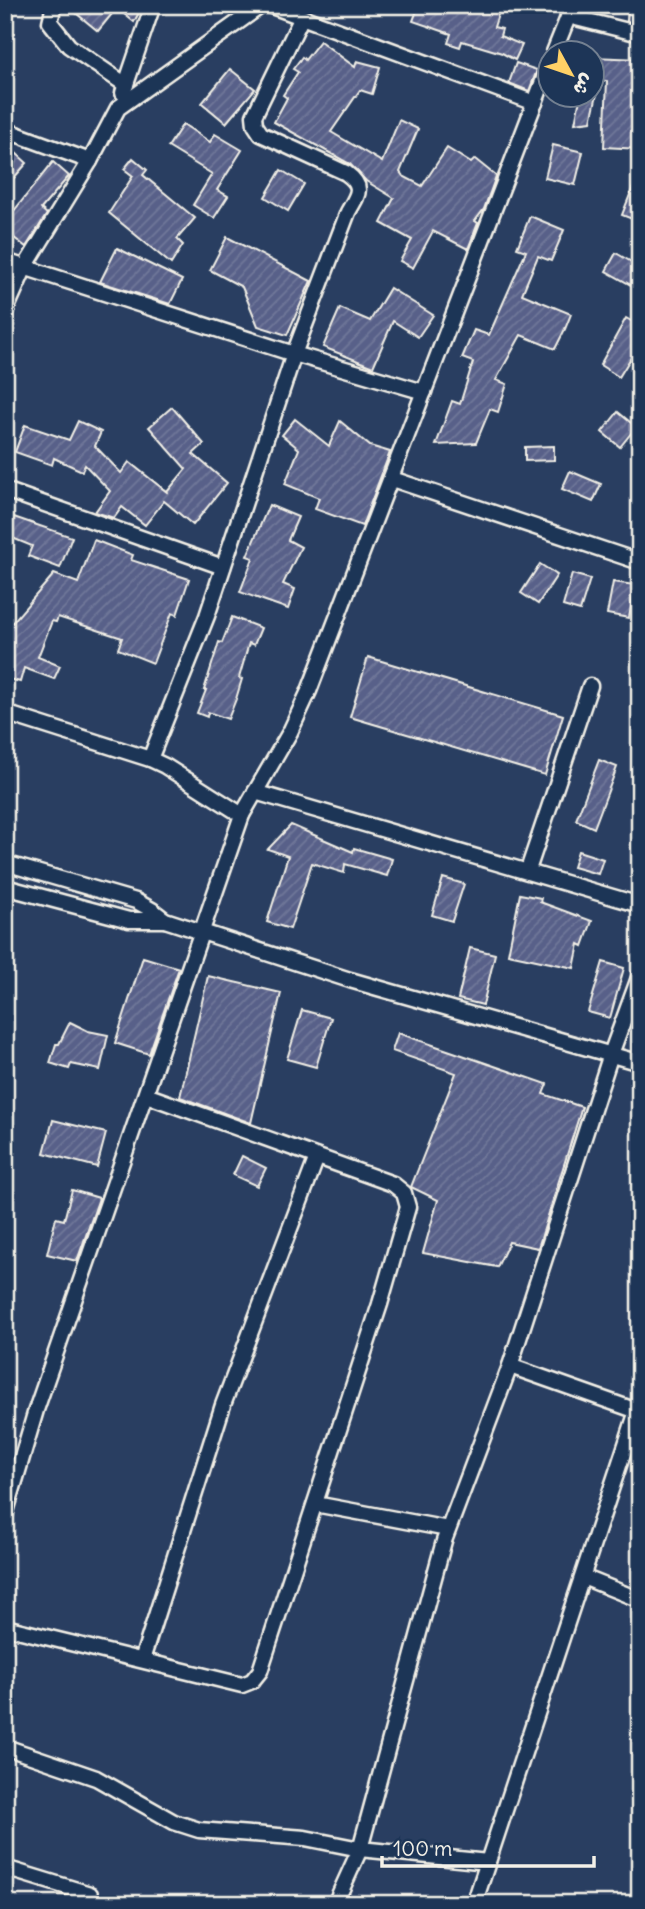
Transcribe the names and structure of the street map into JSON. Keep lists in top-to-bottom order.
{
  "scale_bar": "100 m",
  "north": "bottom right"
}
